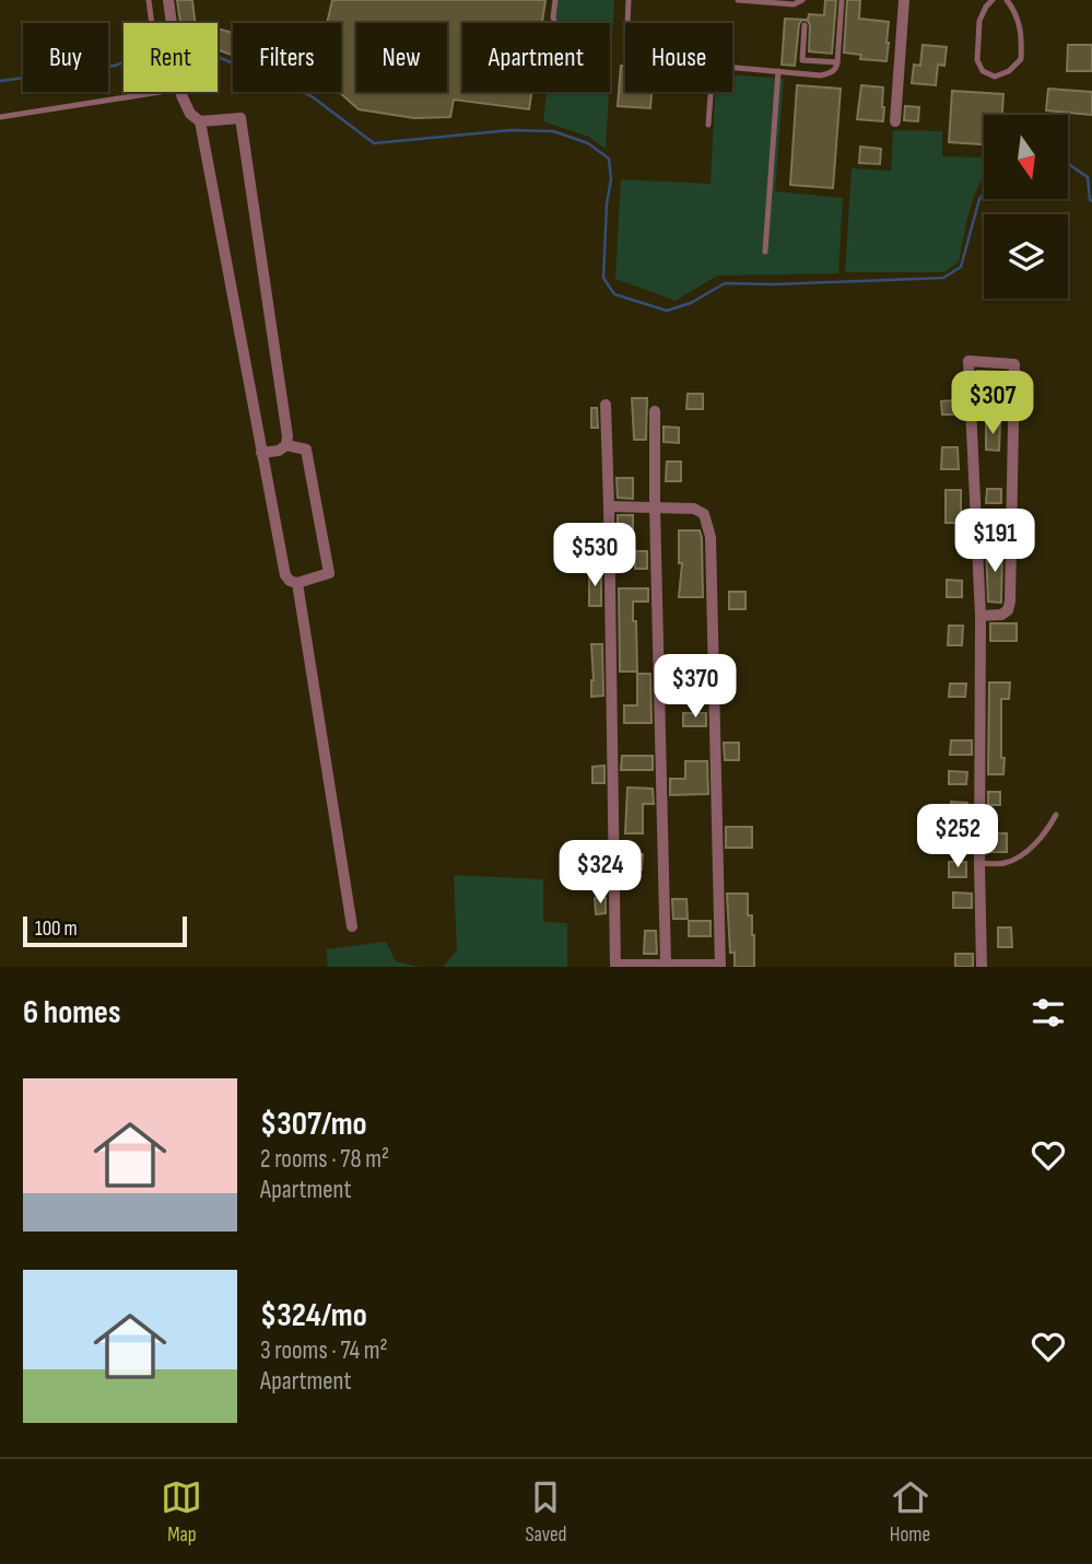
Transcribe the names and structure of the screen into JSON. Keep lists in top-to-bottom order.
{
  "scale_bar": "100 m",
  "north": "bottom",
  "page": {
    "chip": [
      "Buy",
      "Rent",
      "Filters",
      "New",
      "Apartment",
      "House"
    ],
    "price": [
      "$307",
      "$191",
      "$530",
      "$370",
      "$252",
      "$324"
    ],
    "scale": "100 m",
    "heading": "6 homes",
    "list": [
      {
        "name": "$307/mo",
        "note": "2 rooms · 78 m² · Apartment"
      },
      {
        "name": "$324/mo",
        "note": "3 rooms · 74 m² · Apartment"
      }
    ],
    "tabs": ["Map", "Saved", "Home"]
  }
}
